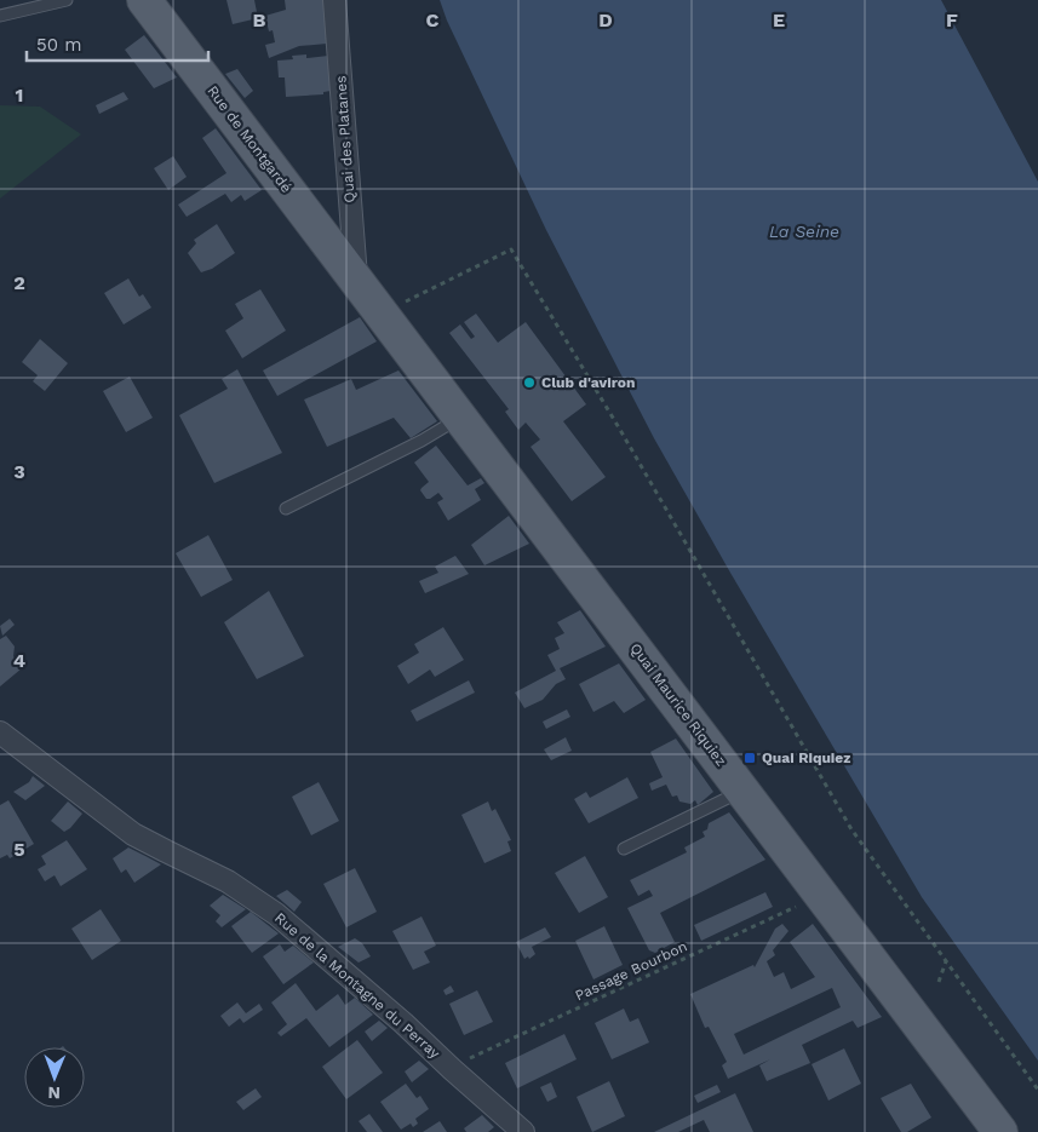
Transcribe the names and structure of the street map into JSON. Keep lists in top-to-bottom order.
{
  "streets": {
    "main road": ["Rue de Montgardé", "Quai Maurice Riquiez"],
    "street": ["Quai des Platanes", "Rue de la Montagne du Perray"],
    "path": ["Passage Bourbon"]
  },
  "crossings": [
    ["Rue de Montgardé", "Quai des Platanes"],
    ["Rue de Montgardé", "Quai Maurice Riquiez"],
    ["Quai des Platanes", "Quai Maurice Riquiez"],
    ["Quai Maurice Riquiez", "Passage Bourbon"],
    ["Passage Bourbon", "Rue de la Montagne du Perray"]
  ],
  "water": ["La Seine"],
  "places": {
    "other": ["Club d'aviron"],
    "transit": ["Quai Riquiez"]
  },
  "scale_bar": "50 m",
  "north": "bottom",
  "grid": {
    "columns": [
      "B",
      "C",
      "D",
      "E",
      "F"
    ],
    "rows": [
      "1",
      "2",
      "3",
      "4",
      "5"
    ]
  }
}
